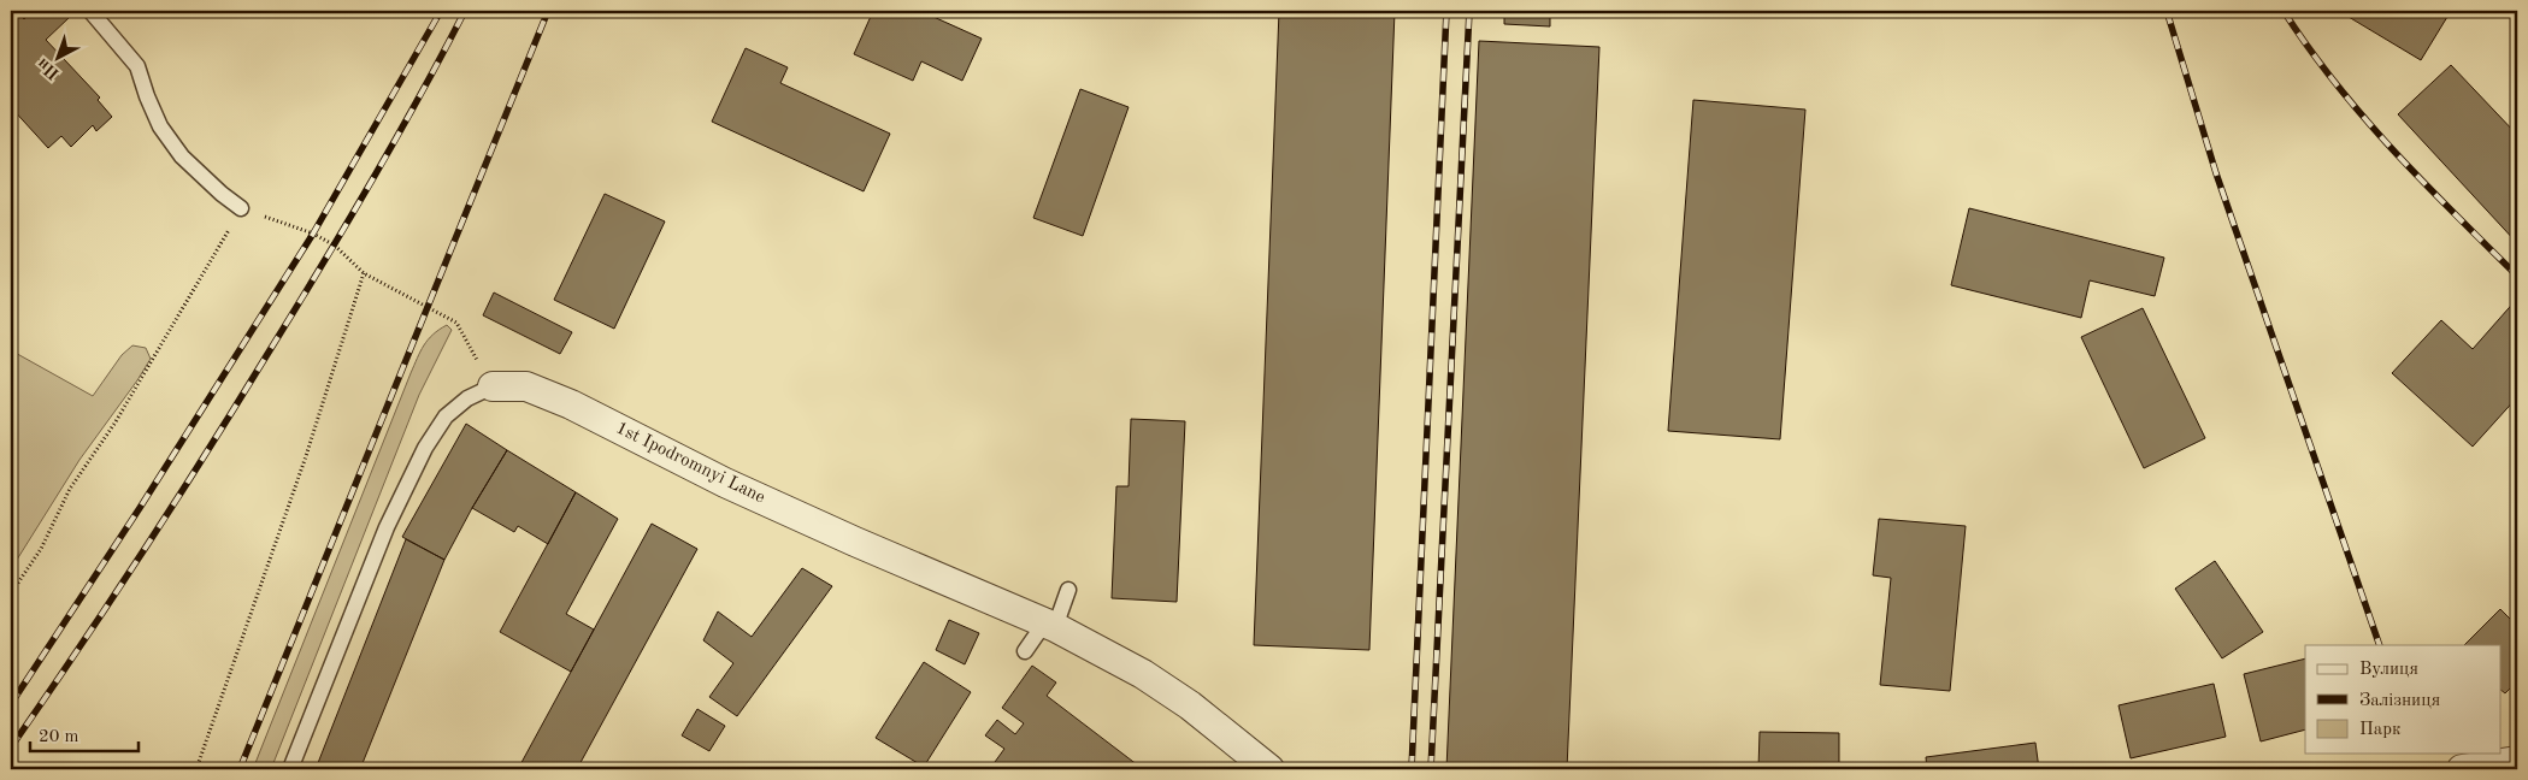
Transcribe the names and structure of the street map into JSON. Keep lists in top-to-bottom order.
{
  "streets": {
    "street": ["1st Ipodromnyi Lane"]
  },
  "legend": ["Вулиця", "Залізниця", "Парк"],
  "scale_bar": "20 m",
  "north": "bottom left"
}
